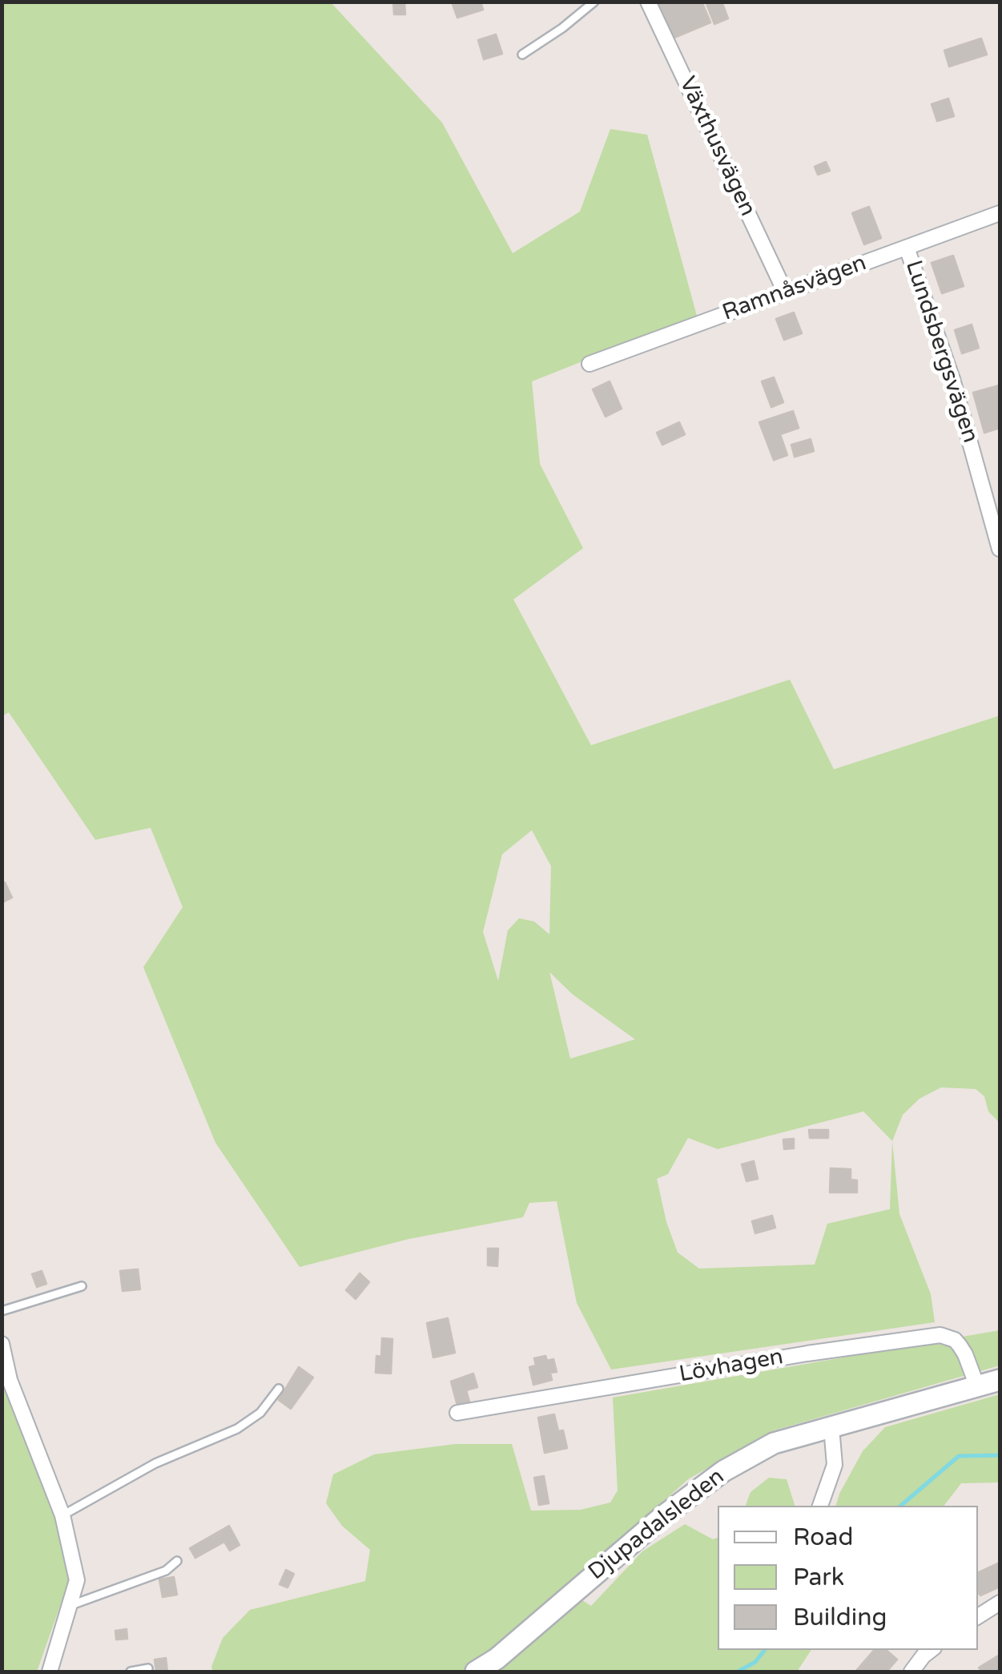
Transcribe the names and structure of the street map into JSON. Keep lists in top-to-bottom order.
{
  "streets": {
    "street": [
      "Växthusvägen",
      "Ramnåsvägen",
      "Lundsbergsvägen",
      "Lövhagen",
      "Djupadalsleden"
    ]
  },
  "crossings": [
    ["Växthusvägen", "Ramnåsvägen"],
    ["Ramnåsvägen", "Lundsbergsvägen"],
    ["Lövhagen", "Djupadalsleden"]
  ],
  "legend": ["Road", "Park", "Building"]
}
